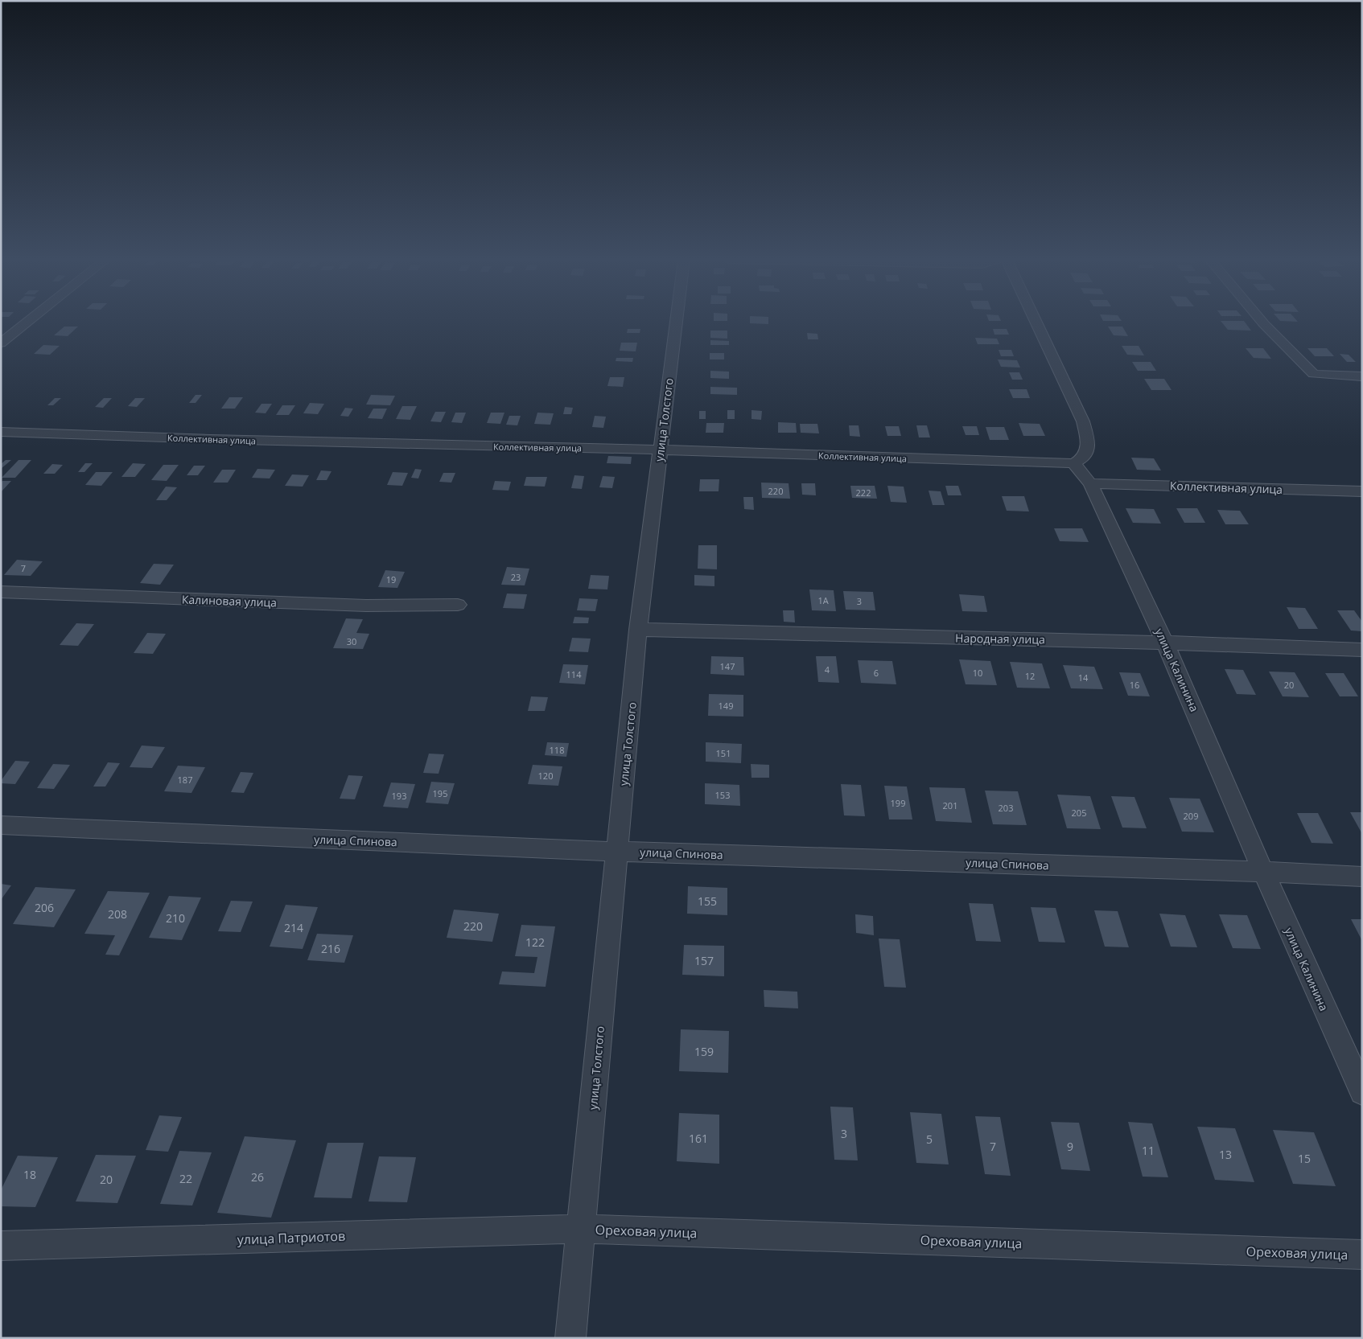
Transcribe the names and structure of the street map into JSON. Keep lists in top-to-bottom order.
{
  "streets": {
    "street": [
      "улица Толстого",
      "Коллективная улица",
      "Калиновая улица",
      "Народная улица",
      "улица Калинина",
      "улица Спинова",
      "Ореховая улица",
      "улица Патриотов"
    ]
  },
  "crossings": [
    ["улица Толстого", "Коллективная улица"],
    ["улица Толстого", "Народная улица"],
    ["улица Толстого", "улица Спинова"],
    ["улица Толстого", "Ореховая улица"],
    ["улица Толстого", "улица Патриотов"],
    ["Коллективная улица", "улица Калинина"],
    ["Народная улица", "улица Калинина"],
    ["улица Калинина", "улица Спинова"],
    ["Ореховая улица", "улица Патриотов"]
  ],
  "house_numbers": [
    "220",
    "222",
    "7",
    "23",
    "19",
    "1А",
    "3",
    "30",
    "147",
    "4",
    "6",
    "10",
    "114",
    "12",
    "14",
    "16",
    "20",
    "149",
    "118",
    "151",
    "120",
    "187",
    "195",
    "153",
    "193",
    "199",
    "201",
    "203",
    "205",
    "209",
    "155",
    "206",
    "208",
    "210",
    "220",
    "214",
    "122",
    "216",
    "157",
    "159",
    "3",
    "161",
    "5",
    "7",
    "9",
    "11",
    "13",
    "15",
    "18",
    "26",
    "22",
    "20"
  ]
}
